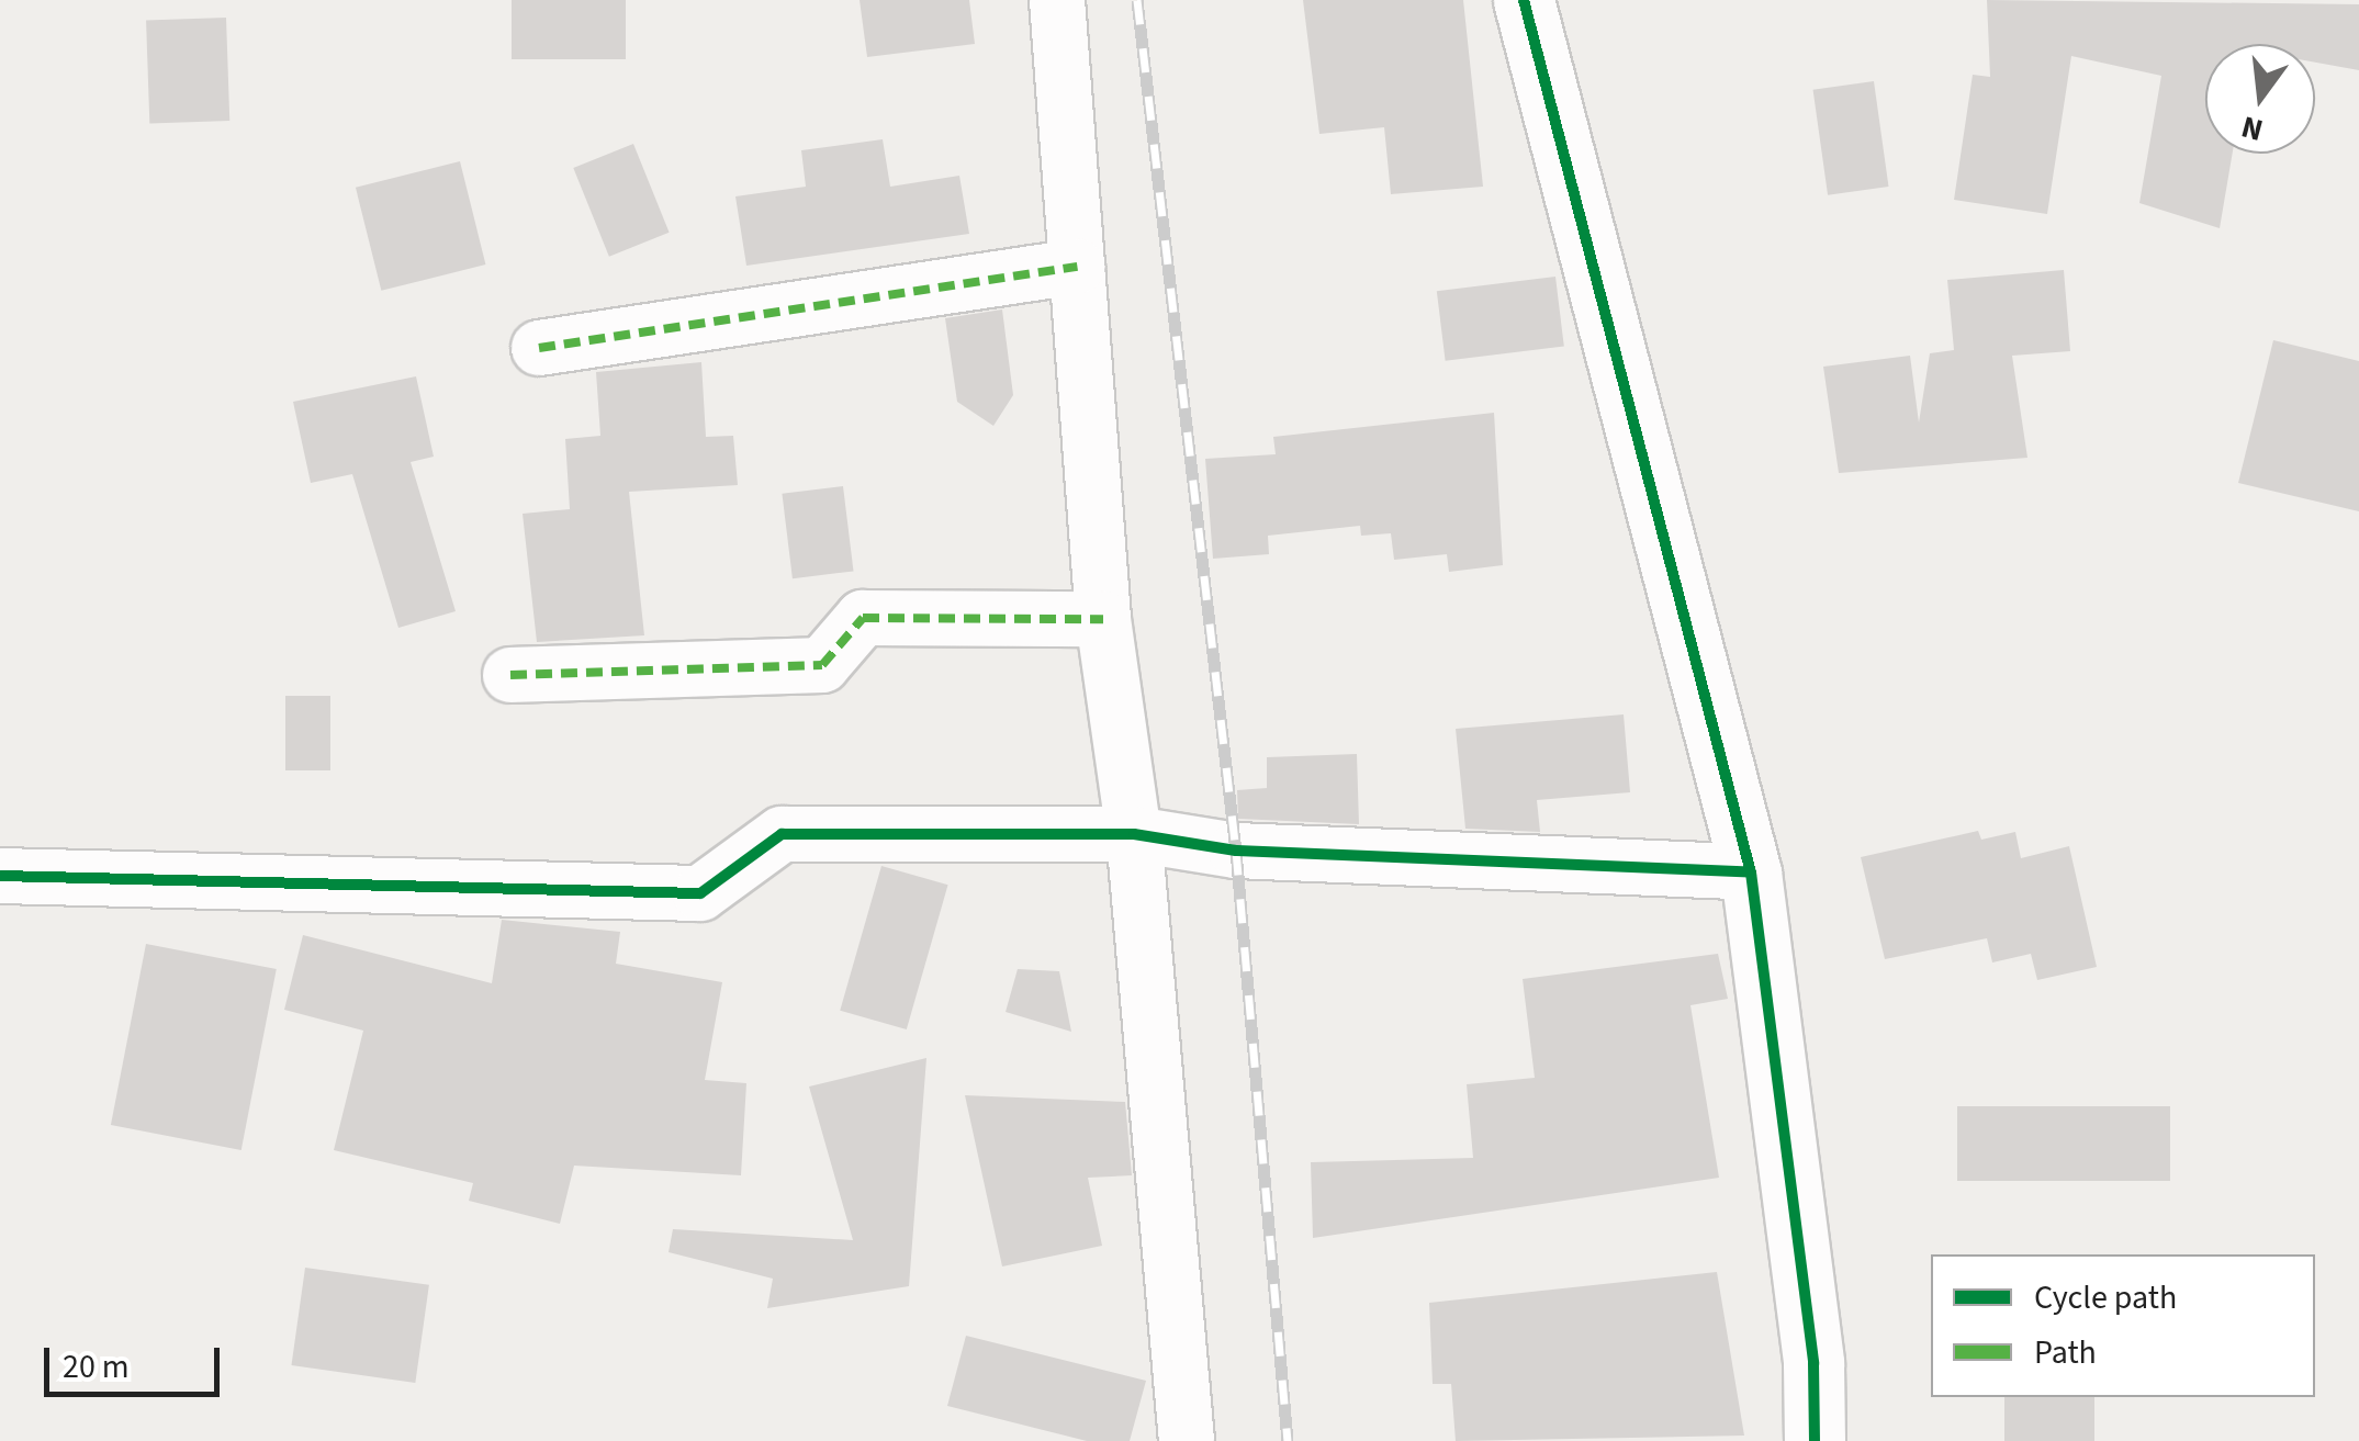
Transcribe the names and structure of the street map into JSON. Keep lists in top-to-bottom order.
{
  "legend": ["Cycle path", "Path"],
  "scale_bar": "20 m",
  "north": "bottom"
}
